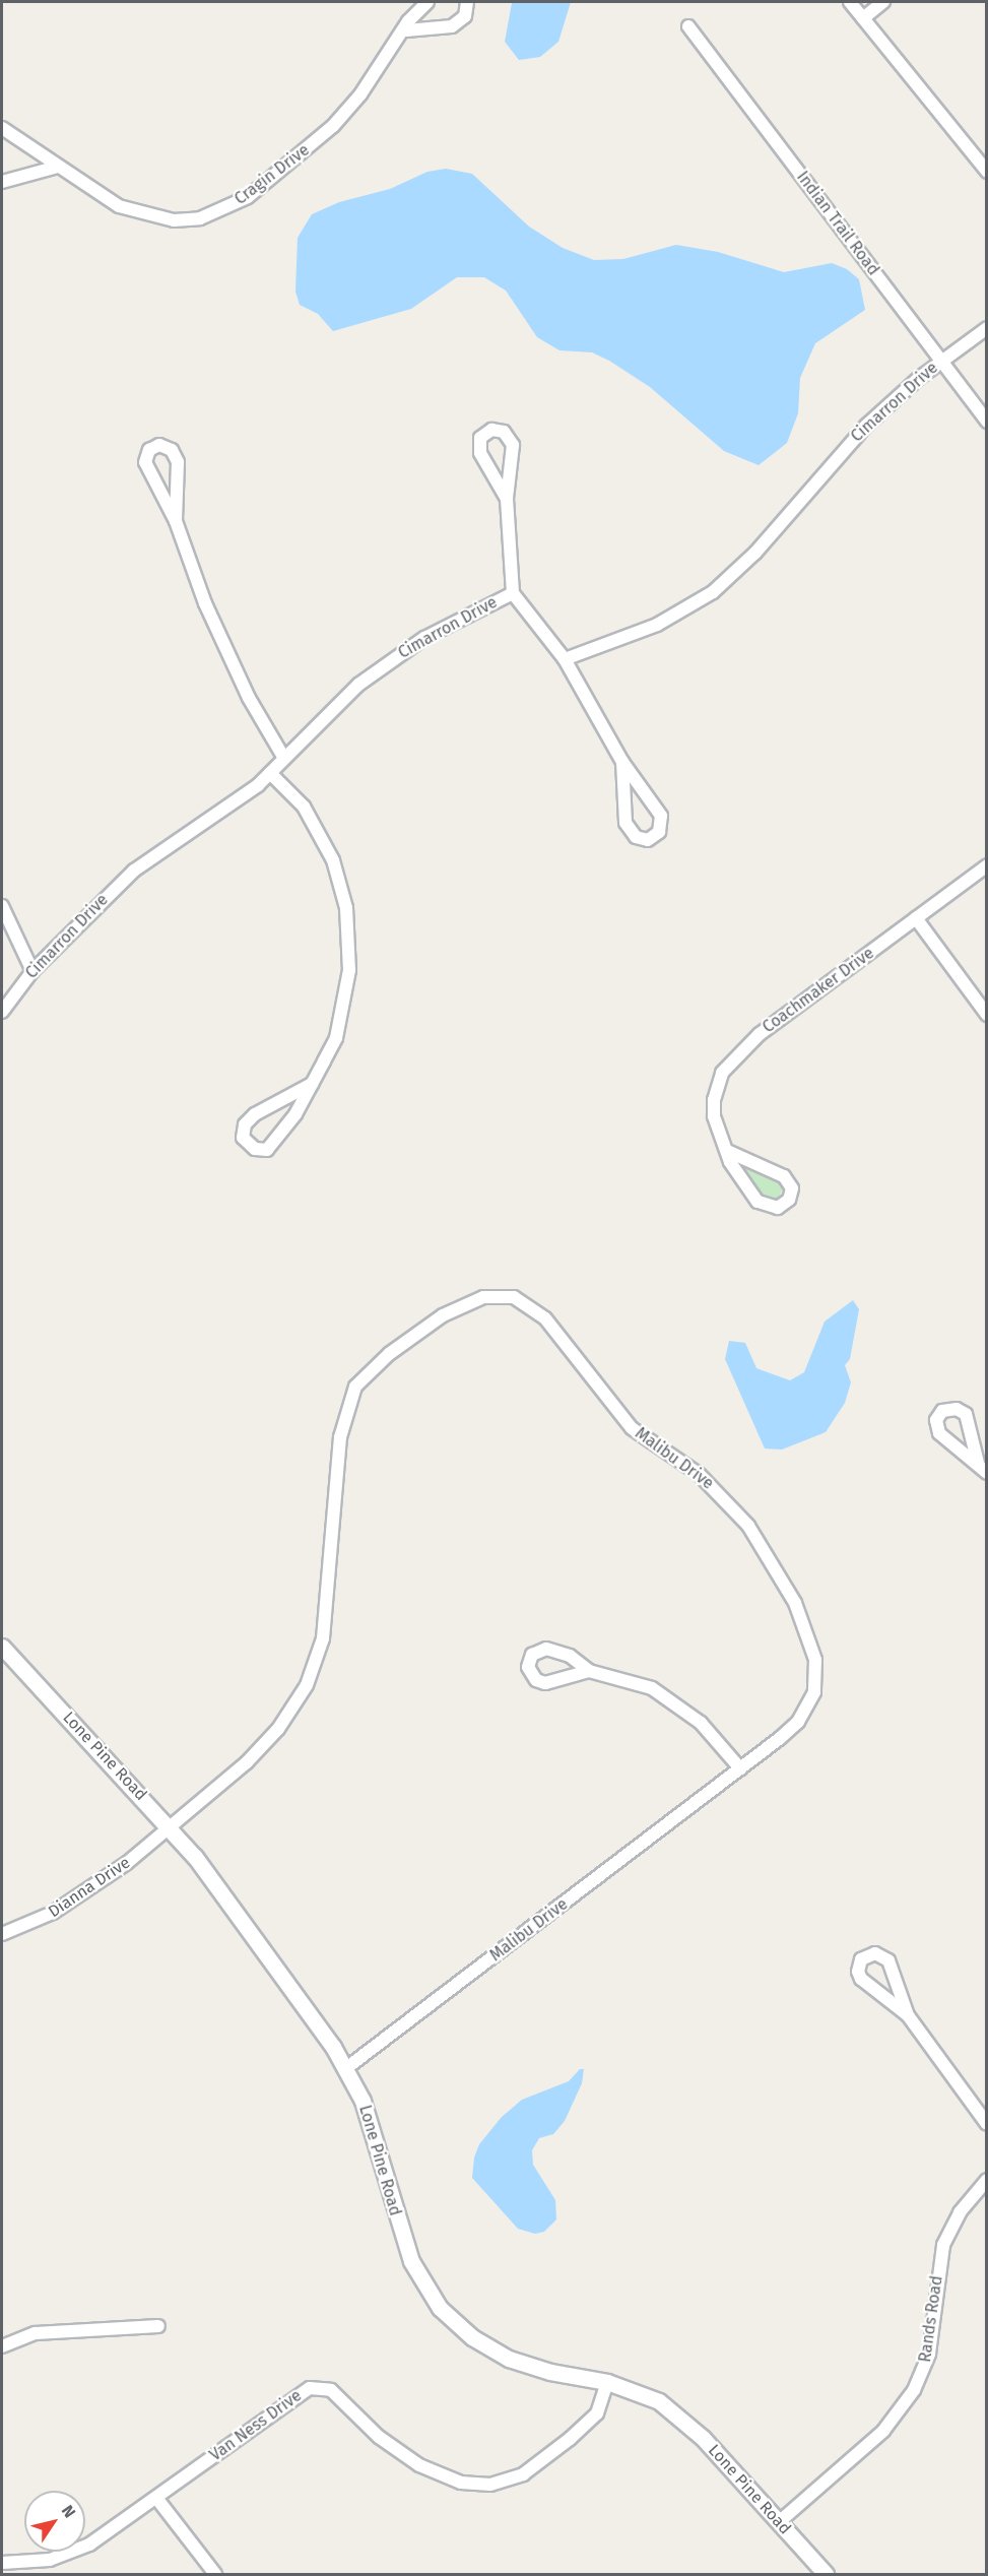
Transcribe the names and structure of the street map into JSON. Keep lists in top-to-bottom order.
{
  "streets": {
    "street": [
      "Cragin Drive",
      "Indian Trail Road",
      "Cimarron Drive",
      "Coachmaker Drive",
      "Malibu Drive",
      "Lone Pine Road",
      "Dianna Drive",
      "Rands Road",
      "Van Ness Drive"
    ]
  },
  "crossings": [
    ["Indian Trail Road", "Cimarron Drive"],
    ["Malibu Drive", "Lone Pine Road"],
    ["Malibu Drive", "Dianna Drive"],
    ["Lone Pine Road", "Dianna Drive"],
    ["Lone Pine Road", "Rands Road"],
    ["Lone Pine Road", "Van Ness Drive"]
  ],
  "north": "top right"
}
